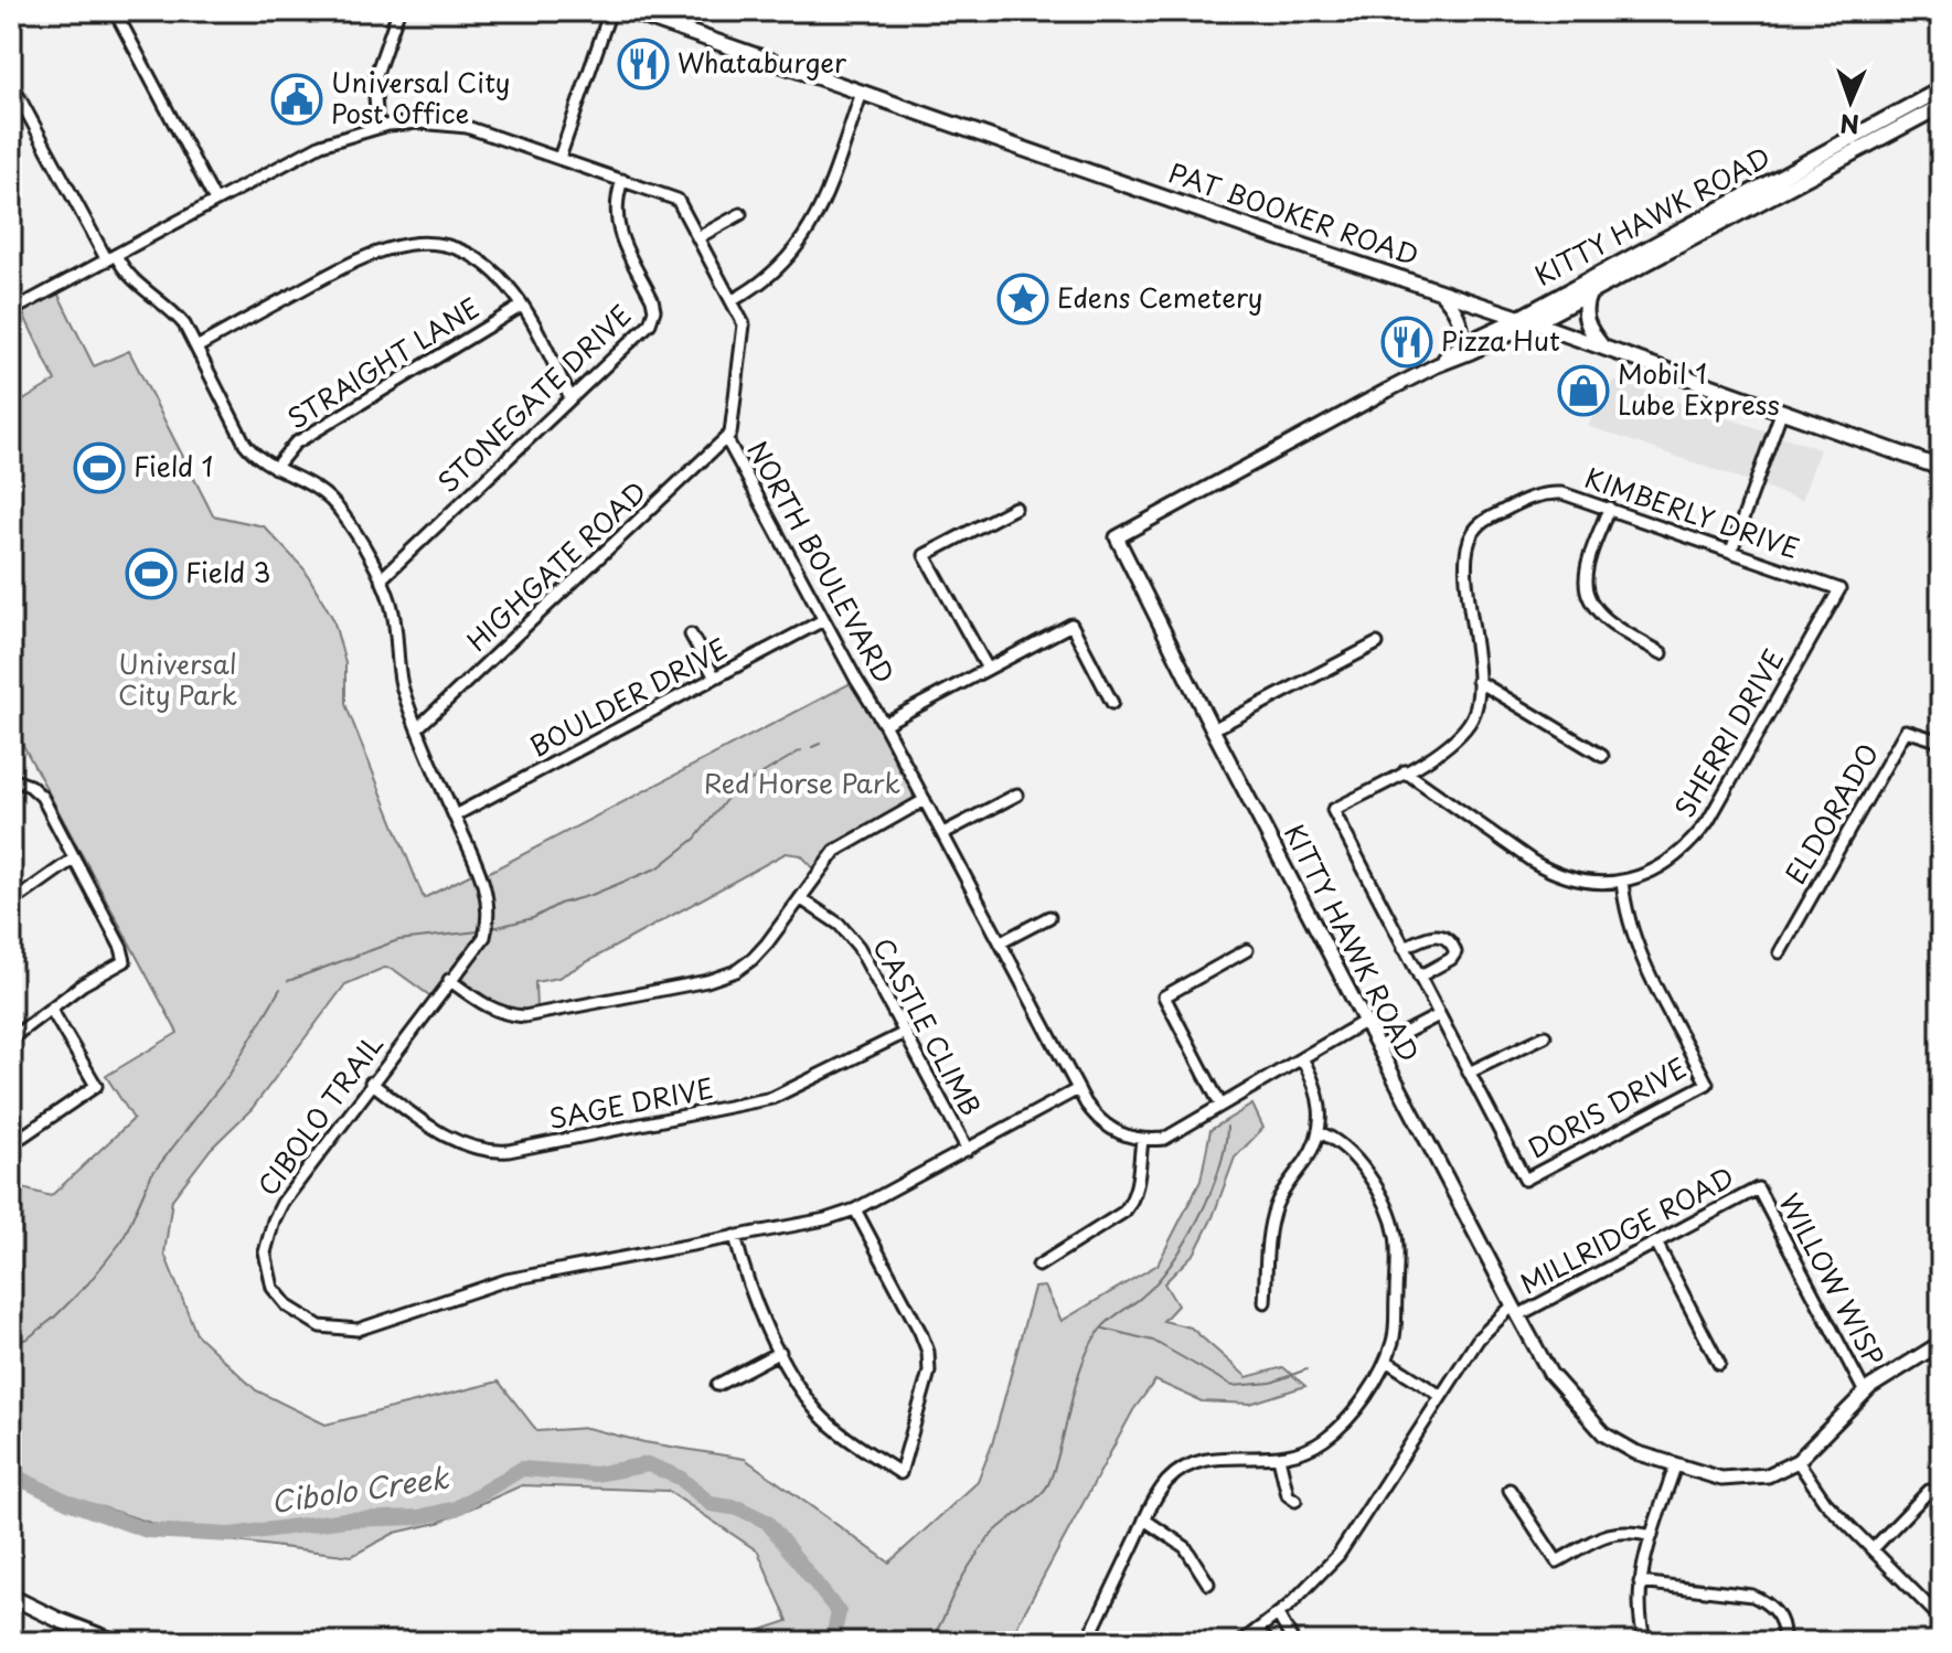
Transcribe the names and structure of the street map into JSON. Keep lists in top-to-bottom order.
{
  "streets": {
    "main road": ["PAT BOOKER ROAD", "KITTY HAWK ROAD"],
    "street": [
      "STRAIGHT LANE",
      "STONEGATE DRIVE",
      "KIMBERLY DRIVE",
      "NORTH BOULEVARD",
      "HIGHGATE ROAD",
      "BOULDER DRIVE",
      "SHERRI DRIVE",
      "ELDORADO",
      "CASTLE CLIMB",
      "SAGE DRIVE",
      "DORIS DRIVE",
      "CIBOLO TRAIL",
      "MILLRIDGE ROAD",
      "WILLOW WISP"
    ]
  },
  "crossings": [
    ["PAT BOOKER ROAD", "KITTY HAWK ROAD"],
    ["KITTY HAWK ROAD", "MILLRIDGE ROAD"],
    ["STRAIGHT LANE", "CIBOLO TRAIL"],
    ["STONEGATE DRIVE", "NORTH BOULEVARD"],
    ["STONEGATE DRIVE", "CIBOLO TRAIL"],
    ["KIMBERLY DRIVE", "SHERRI DRIVE"],
    ["NORTH BOULEVARD", "HIGHGATE ROAD"],
    ["NORTH BOULEVARD", "BOULDER DRIVE"],
    ["NORTH BOULEVARD", "CIBOLO TRAIL"],
    ["HIGHGATE ROAD", "CIBOLO TRAIL"],
    ["BOULDER DRIVE", "CIBOLO TRAIL"],
    ["SHERRI DRIVE", "DORIS DRIVE"],
    ["CASTLE CLIMB", "SAGE DRIVE"],
    ["CASTLE CLIMB", "CIBOLO TRAIL"],
    ["SAGE DRIVE", "CIBOLO TRAIL"],
    ["MILLRIDGE ROAD", "WILLOW WISP"]
  ],
  "water": ["Cibolo Creek"],
  "parks": ["Universal City Park", "Red Horse Park"],
  "places": {
    "restaurant": ["Whataburger", "Pizza Hut"],
    "public building": ["Universal City Post Office"],
    "place": ["Edens Cemetery"],
    "shop": ["Mobil 1 Lube Express"],
    "sports": ["Field 1", "Field 3"]
  },
  "north": "bottom"
}
